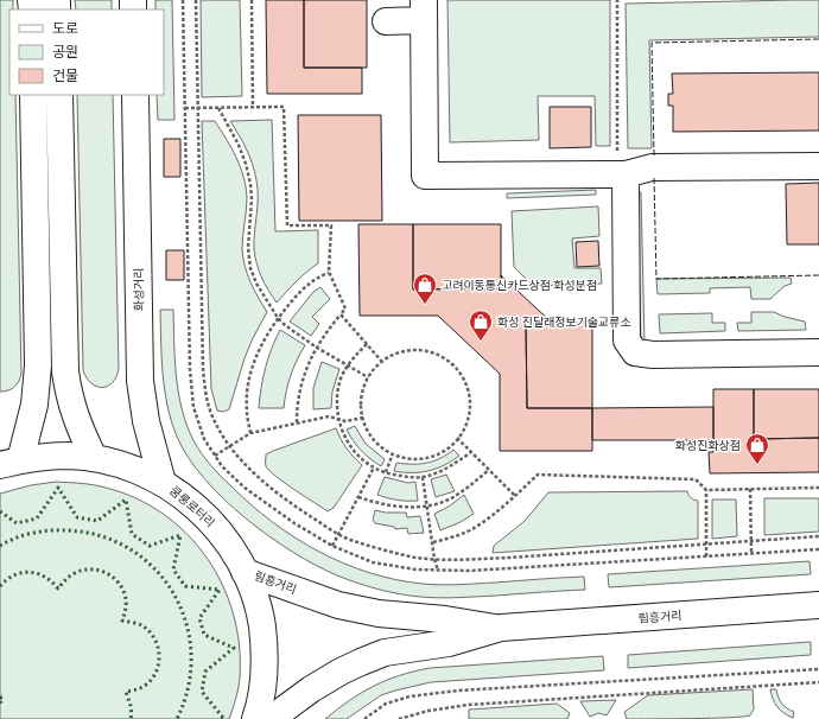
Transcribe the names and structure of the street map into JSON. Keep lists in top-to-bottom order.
{
  "streets": {
    "main road": ["화성거리", "쿰룽로터리", "림흥거리"]
  },
  "crossings": [
    ["화성거리", "쿰룽로터리"],
    ["쿰룽로터리", "림흥거리"]
  ],
  "places": {
    "shop": ["고려이동통신카드상점 화성분점", "화성 진달래정보기술교류소", "화성진화상점"]
  },
  "legend": ["도로", "공원", "건물"]
}
